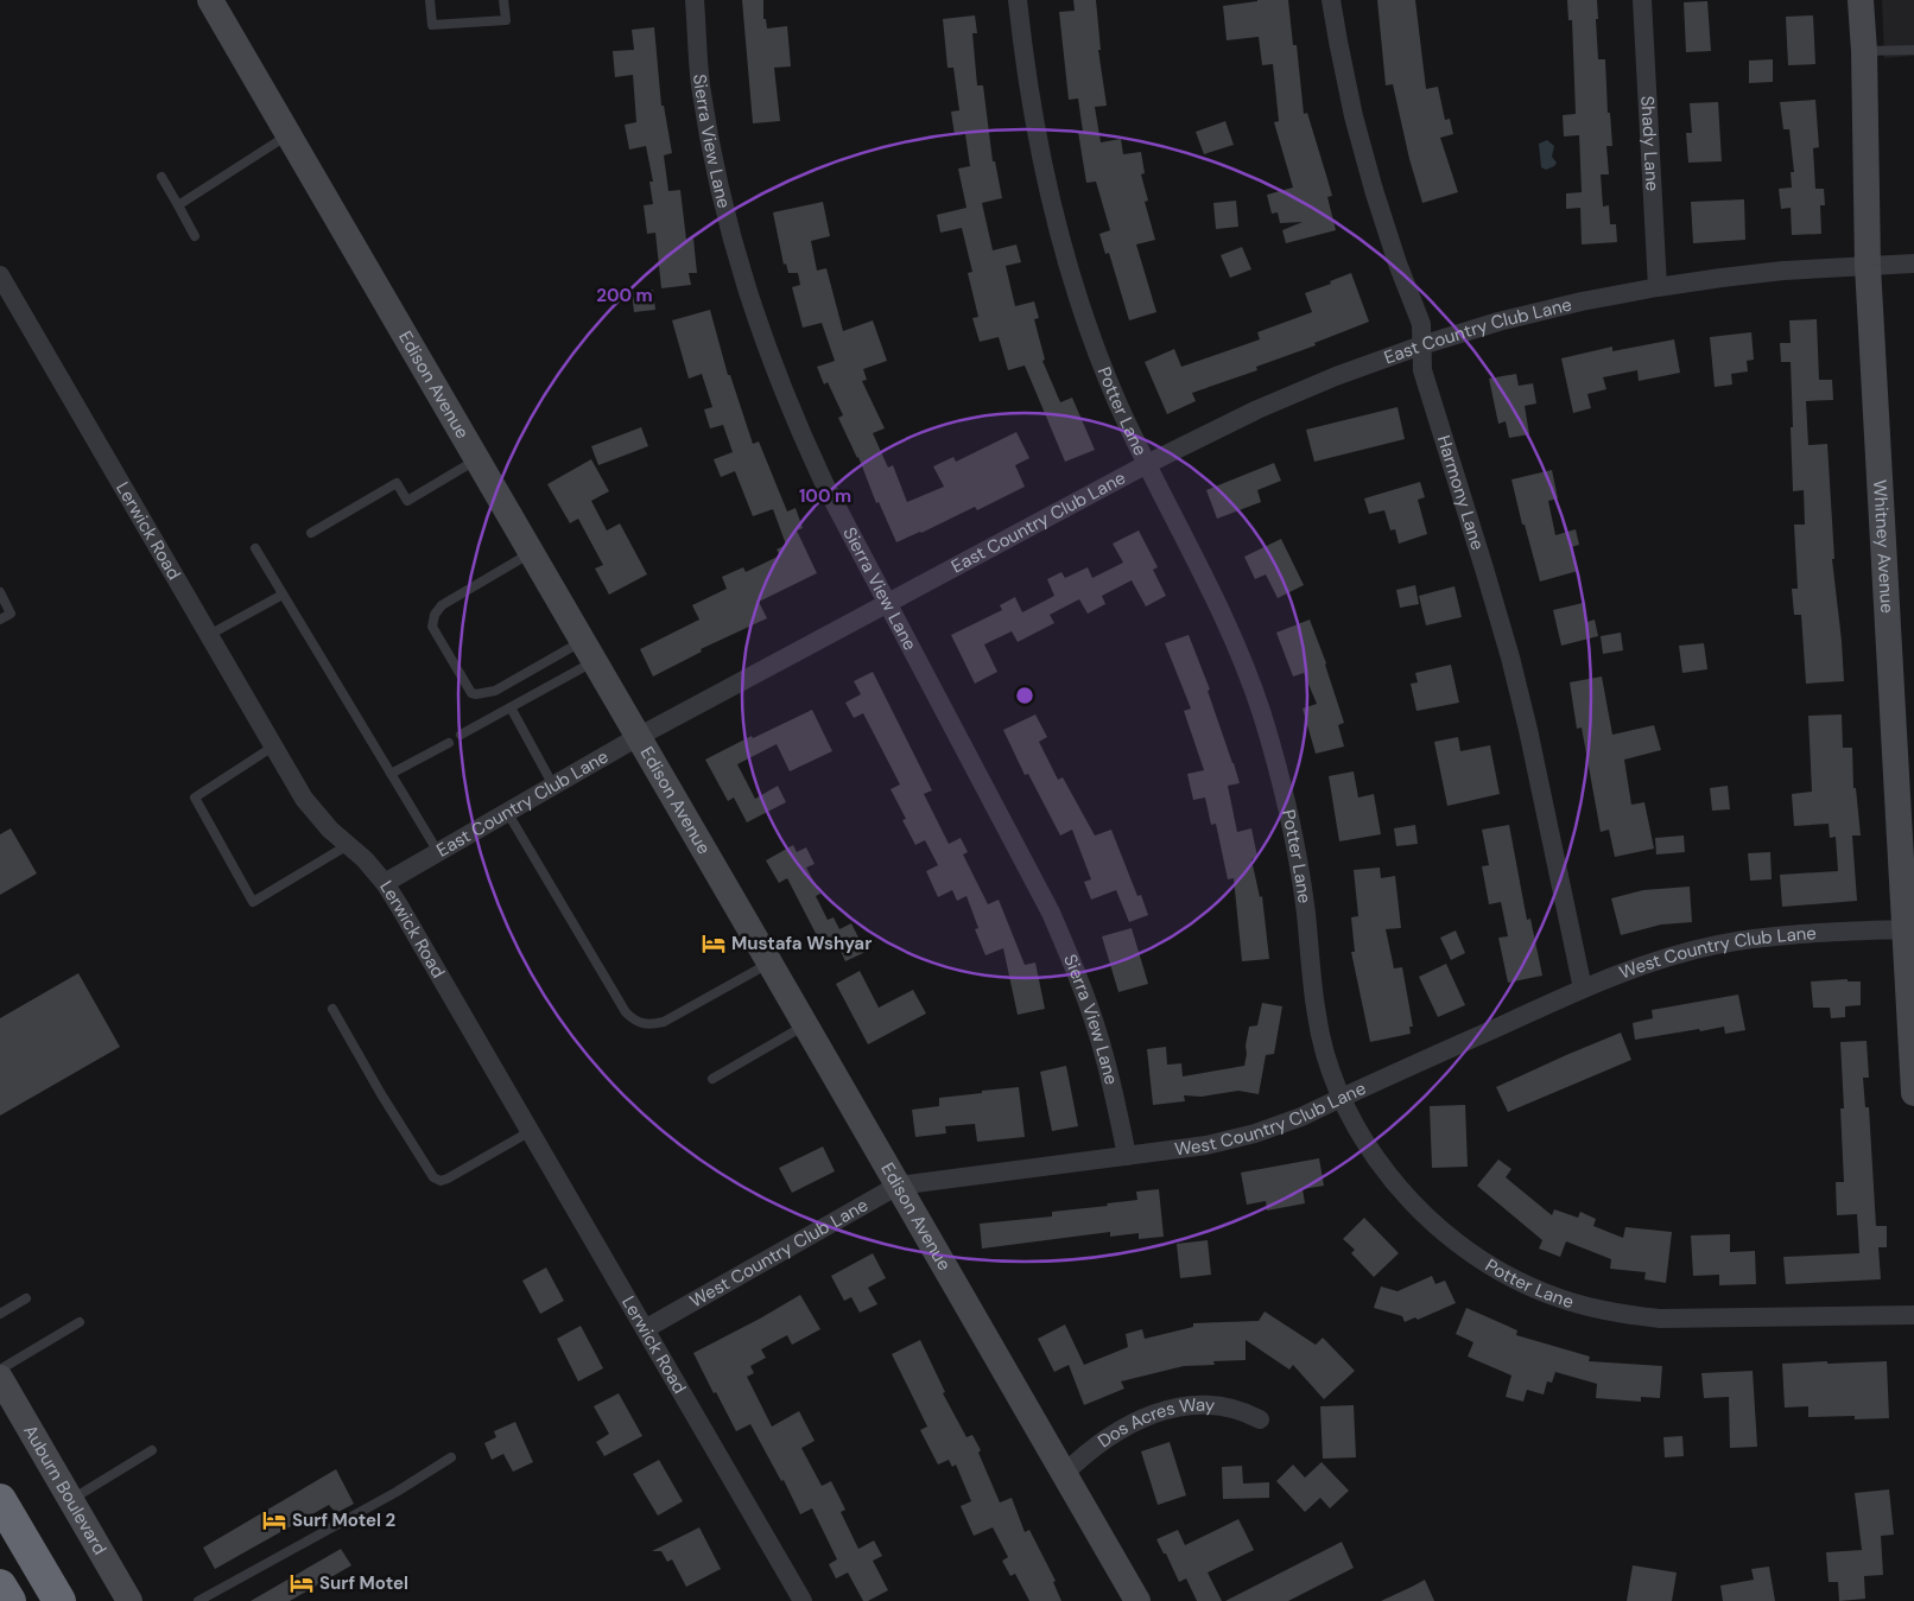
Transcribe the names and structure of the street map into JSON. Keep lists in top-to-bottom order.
{
  "streets": {
    "street": [
      "Sierra View Lane",
      "Shady Lane",
      "East Country Club Lane",
      "Edison Avenue",
      "Potter Lane",
      "Harmony Lane",
      "Lerwick Road",
      "Whitney Avenue",
      "West Country Club Lane",
      "Dos Acres Way",
      "Auburn Boulevard"
    ]
  },
  "crossings": [
    ["Sierra View Lane", "East Country Club Lane"],
    ["Sierra View Lane", "West Country Club Lane"],
    ["Shady Lane", "East Country Club Lane"],
    ["East Country Club Lane", "Edison Avenue"],
    ["East Country Club Lane", "Potter Lane"],
    ["East Country Club Lane", "Harmony Lane"],
    ["East Country Club Lane", "Lerwick Road"],
    ["East Country Club Lane", "Whitney Avenue"],
    ["Edison Avenue", "West Country Club Lane"],
    ["Edison Avenue", "Dos Acres Way"],
    ["Potter Lane", "West Country Club Lane"],
    ["Harmony Lane", "West Country Club Lane"],
    ["Lerwick Road", "West Country Club Lane"],
    ["Whitney Avenue", "West Country Club Lane"]
  ],
  "places": {
    "hotel": ["Mustafa Wshyar", "Surf Motel 2", "Surf Motel"]
  },
  "rings": ["200 m", "100 m"]
}
